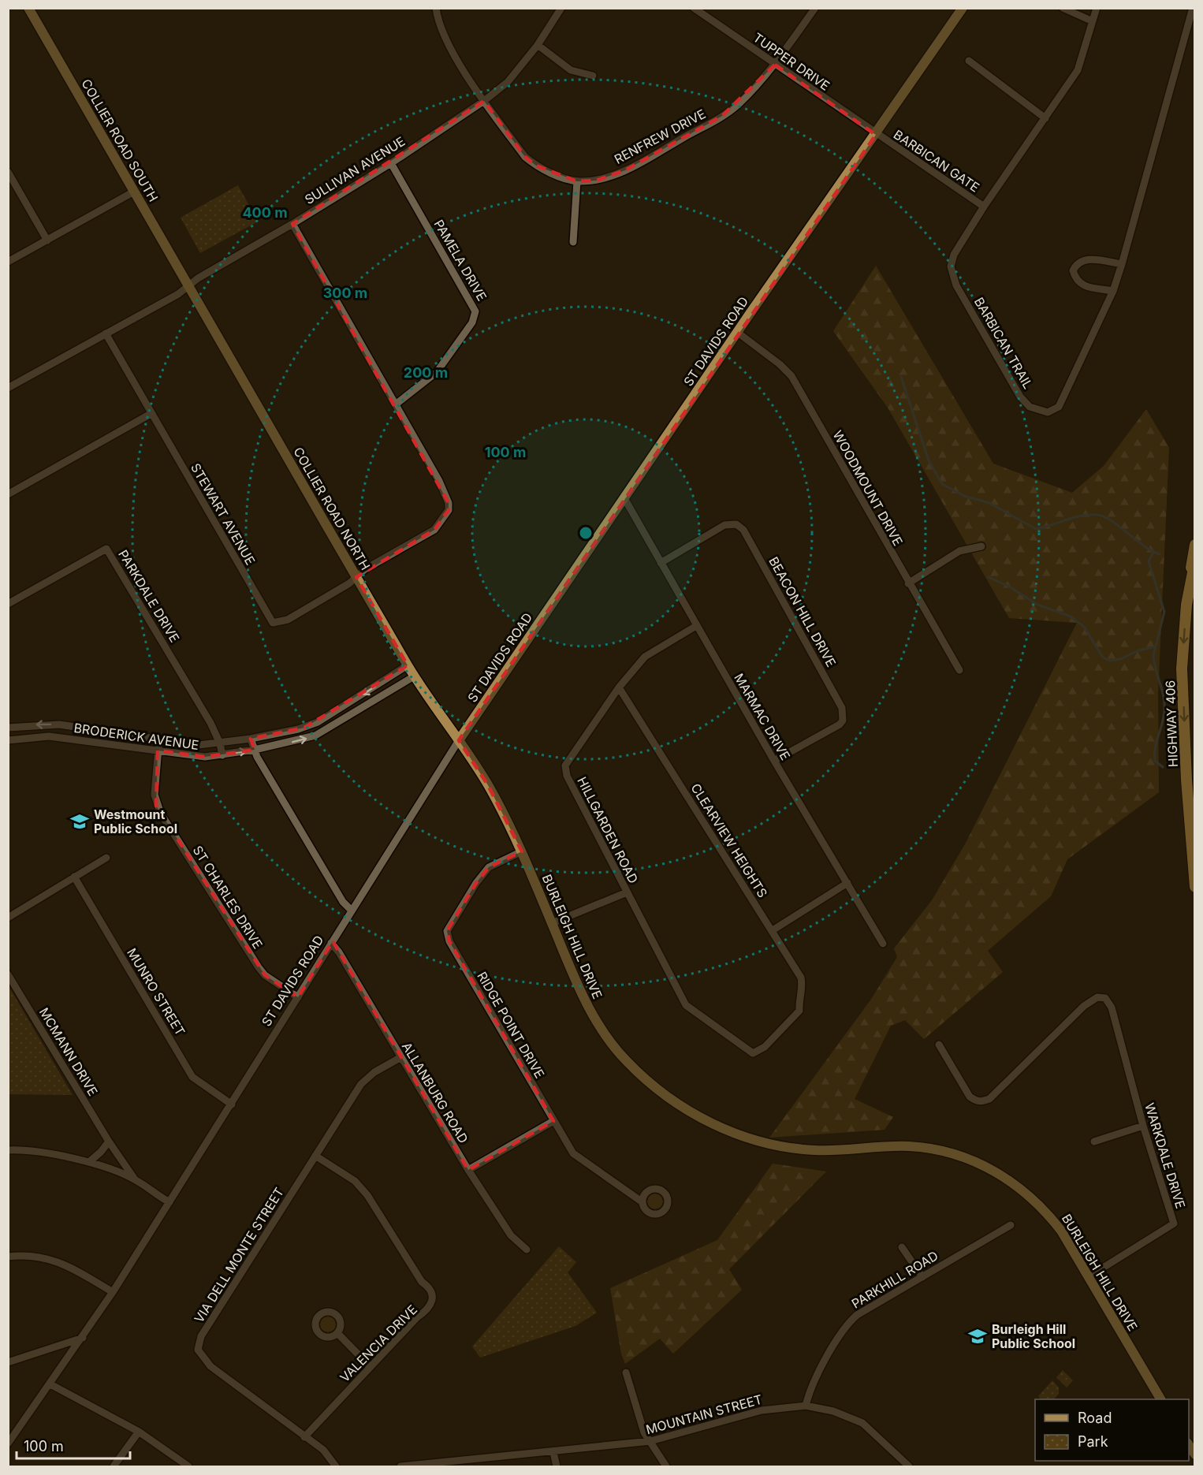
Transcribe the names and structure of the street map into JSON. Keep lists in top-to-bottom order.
{
  "streets": {
    "highway": ["HIGHWAY 406"],
    "main road": [
      "COLLIER ROAD SOUTH",
      "ST DAVIDS ROAD",
      "COLLIER ROAD NORTH",
      "BURLEIGH HILL DRIVE"
    ],
    "street": [
      "TUPPER DRIVE",
      "RENFREW DRIVE",
      "BARBICAN GATE",
      "SULLIVAN AVENUE",
      "PAMELA DRIVE",
      "BARBICAN TRAIL",
      "WOODMOUNT DRIVE",
      "STEWART AVENUE",
      "PARKDALE DRIVE",
      "BEACON HILL DRIVE",
      "MARMAC DRIVE",
      "BRODERICK AVENUE",
      "HILLGARDEN ROAD",
      "CLEARVIEW HEIGHTS",
      "ST CHARLES DRIVE",
      "MUNRO STREET",
      "RIDGE POINT DRIVE",
      "MCMANN DRIVE",
      "ALLANBURG ROAD",
      "WARKDALE DRIVE",
      "VIA DELL MONTE STREET",
      "PARKHILL ROAD",
      "VALENCIA DRIVE",
      "MOUNTAIN STREET"
    ]
  },
  "crossings": [
    ["TUPPER DRIVE", "RENFREW DRIVE"],
    ["TUPPER DRIVE", "BARBICAN GATE"],
    ["TUPPER DRIVE", "ST DAVIDS ROAD"],
    ["RENFREW DRIVE", "SULLIVAN AVENUE"],
    ["COLLIER ROAD SOUTH", "SULLIVAN AVENUE"],
    ["COLLIER ROAD SOUTH", "COLLIER ROAD NORTH"],
    ["BARBICAN GATE", "ST DAVIDS ROAD"],
    ["BARBICAN GATE", "BARBICAN TRAIL"],
    ["SULLIVAN AVENUE", "PAMELA DRIVE"],
    ["SULLIVAN AVENUE", "COLLIER ROAD NORTH"],
    ["SULLIVAN AVENUE", "STEWART AVENUE"],
    ["ST DAVIDS ROAD", "WOODMOUNT DRIVE"],
    ["ST DAVIDS ROAD", "COLLIER ROAD NORTH"],
    ["ST DAVIDS ROAD", "MARMAC DRIVE"],
    ["ST DAVIDS ROAD", "ST CHARLES DRIVE"],
    ["ST DAVIDS ROAD", "BURLEIGH HILL DRIVE"],
    ["ST DAVIDS ROAD", "MUNRO STREET"],
    ["ST DAVIDS ROAD", "ALLANBURG ROAD"],
    ["COLLIER ROAD NORTH", "STEWART AVENUE"],
    ["COLLIER ROAD NORTH", "BRODERICK AVENUE"],
    ["COLLIER ROAD NORTH", "BURLEIGH HILL DRIVE"],
    ["PARKDALE DRIVE", "BRODERICK AVENUE"],
    ["BEACON HILL DRIVE", "MARMAC DRIVE"],
    ["MARMAC DRIVE", "HILLGARDEN ROAD"],
    ["BRODERICK AVENUE", "ST CHARLES DRIVE"],
    ["HILLGARDEN ROAD", "CLEARVIEW HEIGHTS"],
    ["BURLEIGH HILL DRIVE", "RIDGE POINT DRIVE"],
    ["BURLEIGH HILL DRIVE", "WARKDALE DRIVE"],
    ["ALLANBURG ROAD", "VIA DELL MONTE STREET"],
    ["VIA DELL MONTE STREET", "VALENCIA DRIVE"],
    ["PARKHILL ROAD", "MOUNTAIN STREET"]
  ],
  "one_way": ["HIGHWAY 406"],
  "places": {
    "school or university": ["Westmount Public School", "Burleigh Hill Public School"]
  },
  "legend": ["Road", "Park"],
  "scale_bar": "100 m",
  "rings": [
    "400 m",
    "300 m",
    "200 m",
    "100 m"
  ]
}
